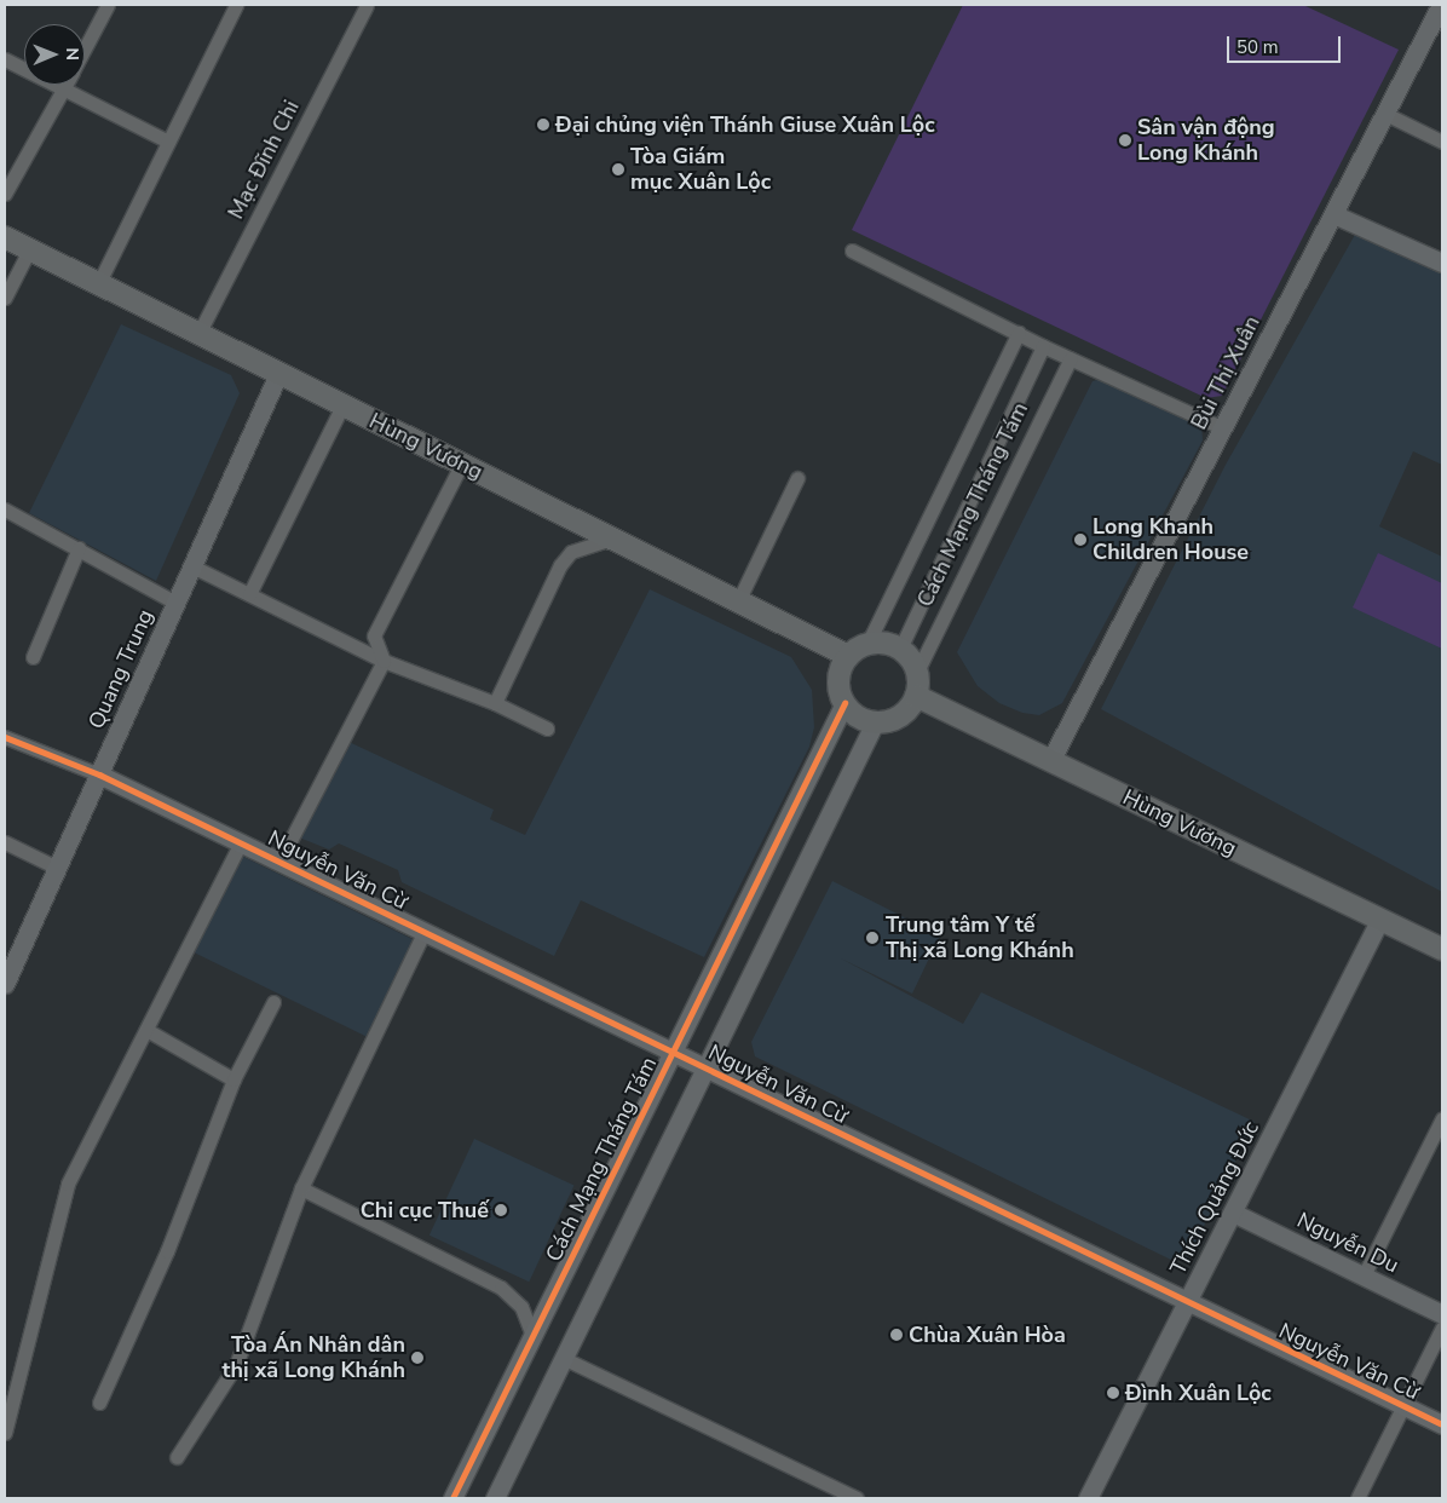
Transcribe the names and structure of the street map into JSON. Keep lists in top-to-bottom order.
{
  "streets": {
    "main road": ["Hùng Vương"],
    "street": [
      "Mạc Đĩnh Chi",
      "Bùi Thị Xuân",
      "Cách Mạng Tháng Tám",
      "Quang Trung",
      "Nguyễn Văn Cừ",
      "Thích Quảng Đức",
      "Nguyễn Du"
    ]
  },
  "crossings": [
    ["Mạc Đĩnh Chi", "Hùng Vương"],
    ["Bùi Thị Xuân", "Hùng Vương"],
    ["Hùng Vương", "Cách Mạng Tháng Tám"],
    ["Hùng Vương", "Quang Trung"],
    ["Hùng Vương", "Thích Quảng Đức"],
    ["Cách Mạng Tháng Tám", "Nguyễn Văn Cừ"],
    ["Quang Trung", "Nguyễn Văn Cừ"],
    ["Nguyễn Văn Cừ", "Thích Quảng Đức"],
    ["Thích Quảng Đức", "Nguyễn Du"]
  ],
  "places": [
    "Đại chủng viện Thánh Giuse Xuân Lộc",
    "Sân vận động Long Khánh",
    "Tòa Giám mục Xuân Lộc",
    "Long Khanh Children House",
    "Trung tâm Y tế Thị xã Long Khánh",
    "Chi cục Thuế",
    "Chùa Xuân Hòa",
    "Tòa Án Nhân dân thị xã Long Khánh",
    "Đình Xuân Lộc"
  ],
  "scale_bar": "50 m",
  "north": "right"
}
